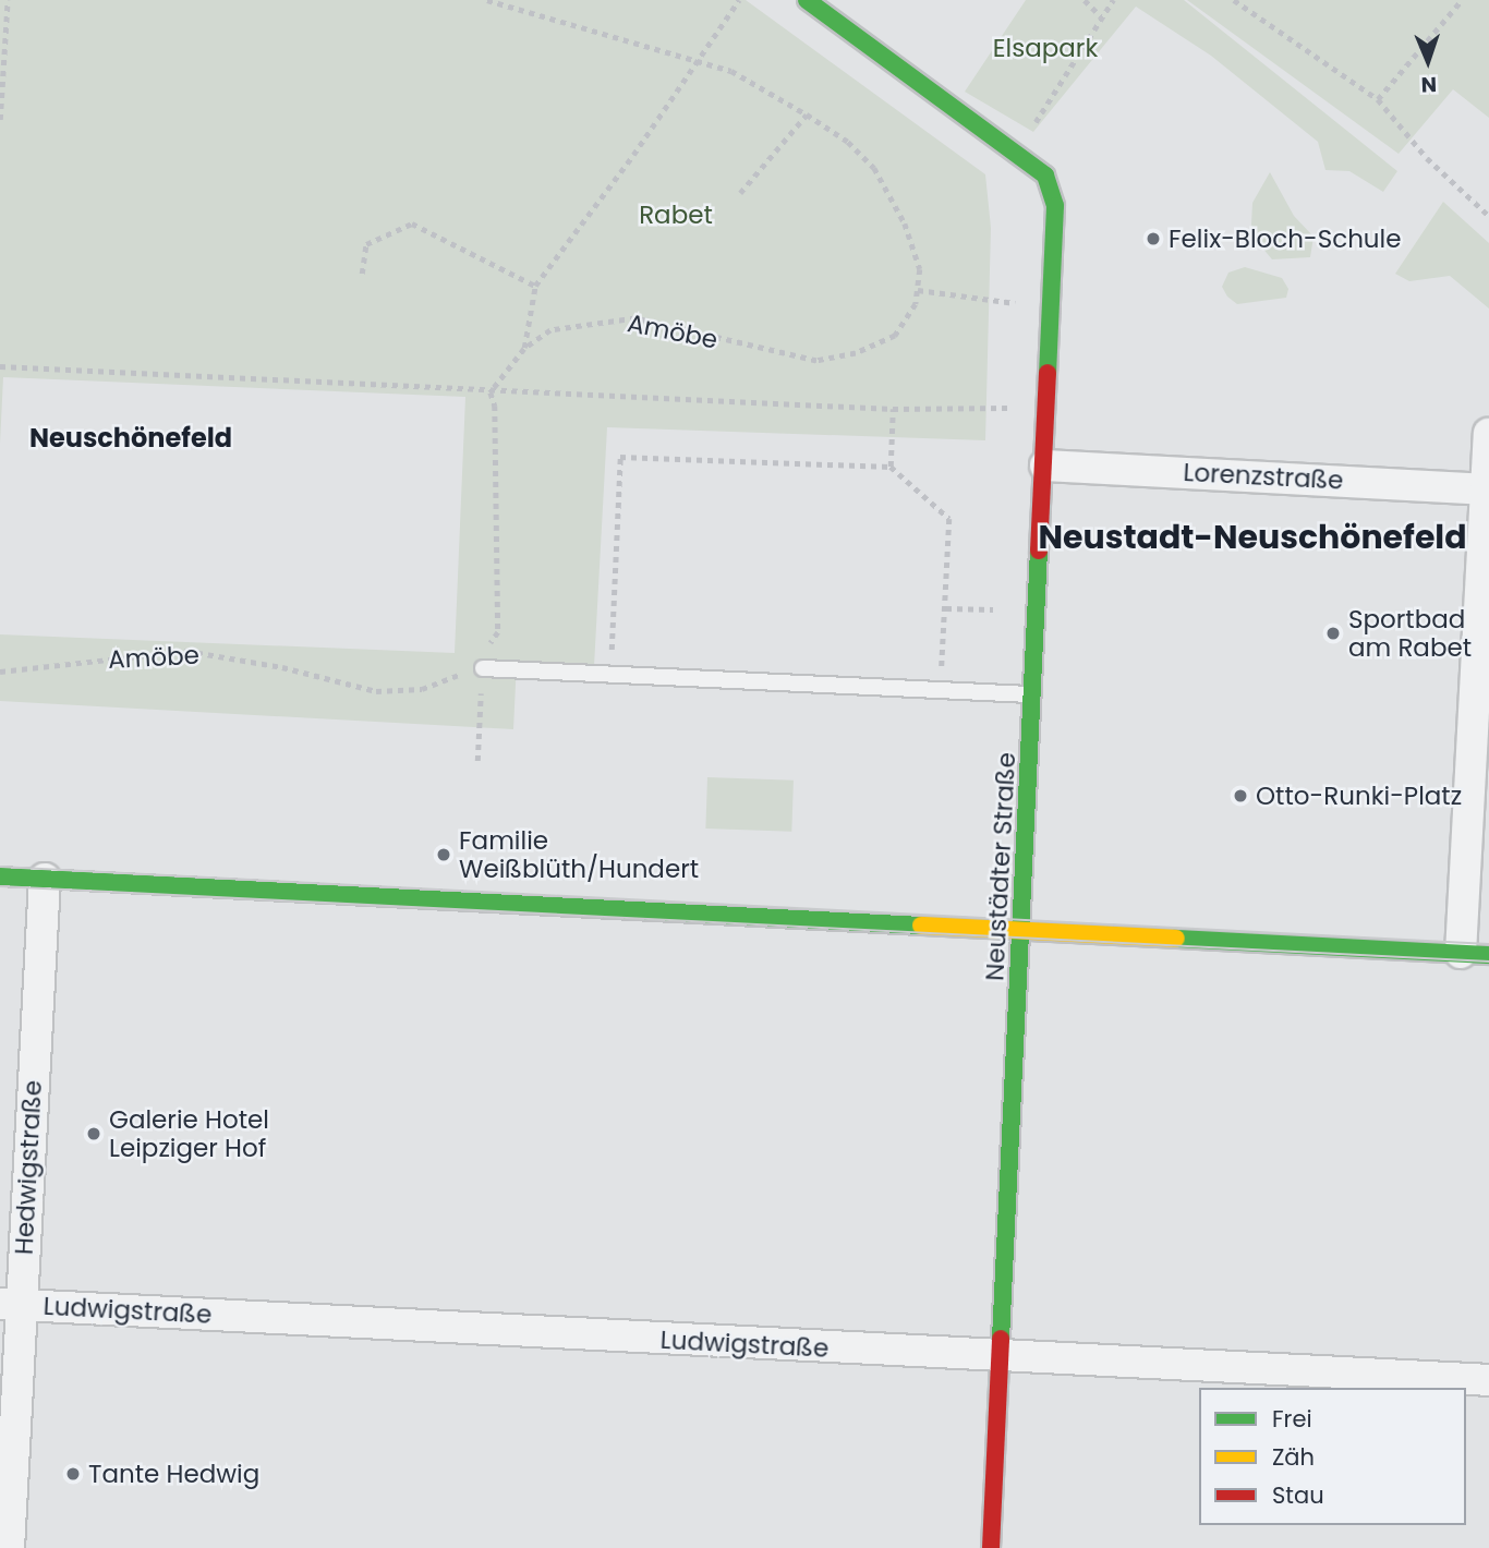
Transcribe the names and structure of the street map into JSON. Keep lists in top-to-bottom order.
{
  "streets": {
    "street": [
      "Lorenzstraße",
      "Neustädter Straße",
      "Hedwigstraße",
      "Ludwigstraße"
    ],
    "path": ["Amöbe"]
  },
  "crossings": [
    ["Lorenzstraße", "Neustädter Straße"],
    ["Neustädter Straße", "Ludwigstraße"],
    ["Hedwigstraße", "Ludwigstraße"]
  ],
  "districts": ["Neuschönefeld", "Neustadt-Neuschönefeld"],
  "parks": ["Elsapark", "Rabet"],
  "places": [
    "Felix-Bloch-Schule",
    "Sportbad am Rabet",
    "Otto-Runki-Platz",
    "Familie Weißblüth/Hundert",
    "Galerie Hotel Leipziger Hof",
    "Tante Hedwig"
  ],
  "legend": ["Frei", "Zäh", "Stau"],
  "north": "bottom"
}
